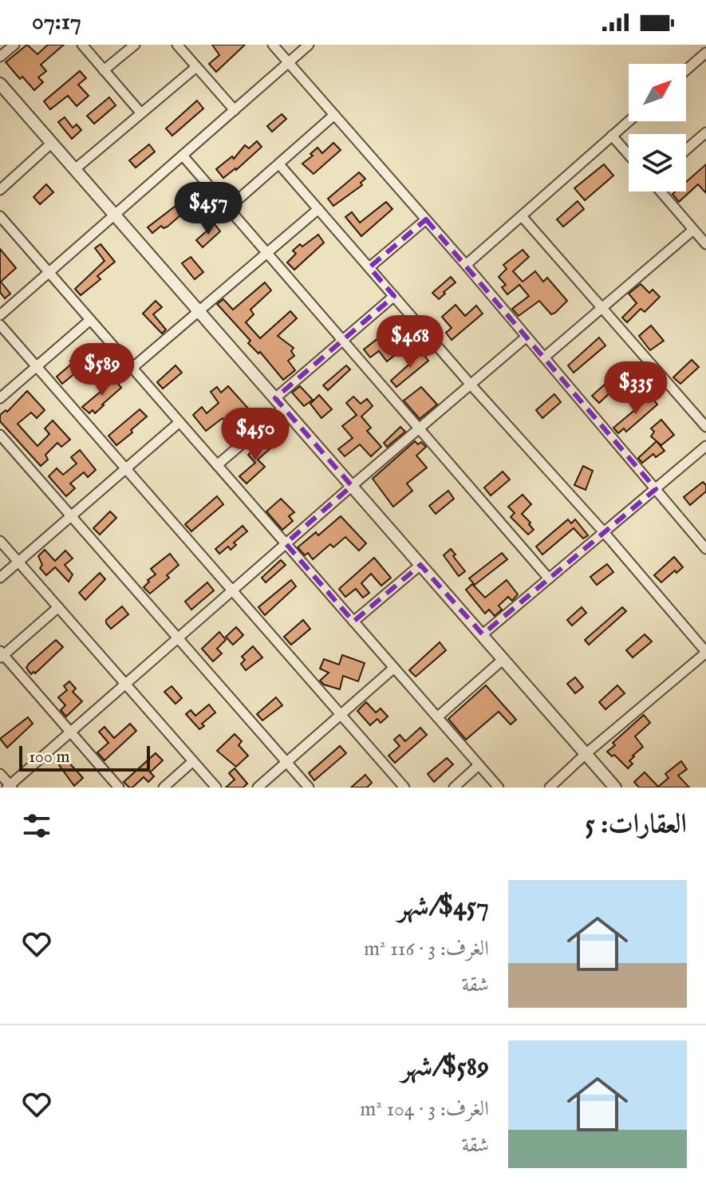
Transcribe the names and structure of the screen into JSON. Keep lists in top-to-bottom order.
{
  "scale_bar": "100 m",
  "north": "top right",
  "page": {
    "status": "07:17",
    "price": [
      "$457",
      "$468",
      "$589",
      "$335",
      "$450"
    ],
    "scale": "100 m",
    "heading": "العقارات: 5",
    "list": [
      {
        "name": "$457/شهر",
        "note": "الغرف: 3 · 116 m² · شقة"
      },
      {
        "name": "$589/شهر",
        "note": "الغرف: 3 · 104 m² · شقة"
      }
    ]
  }
}
